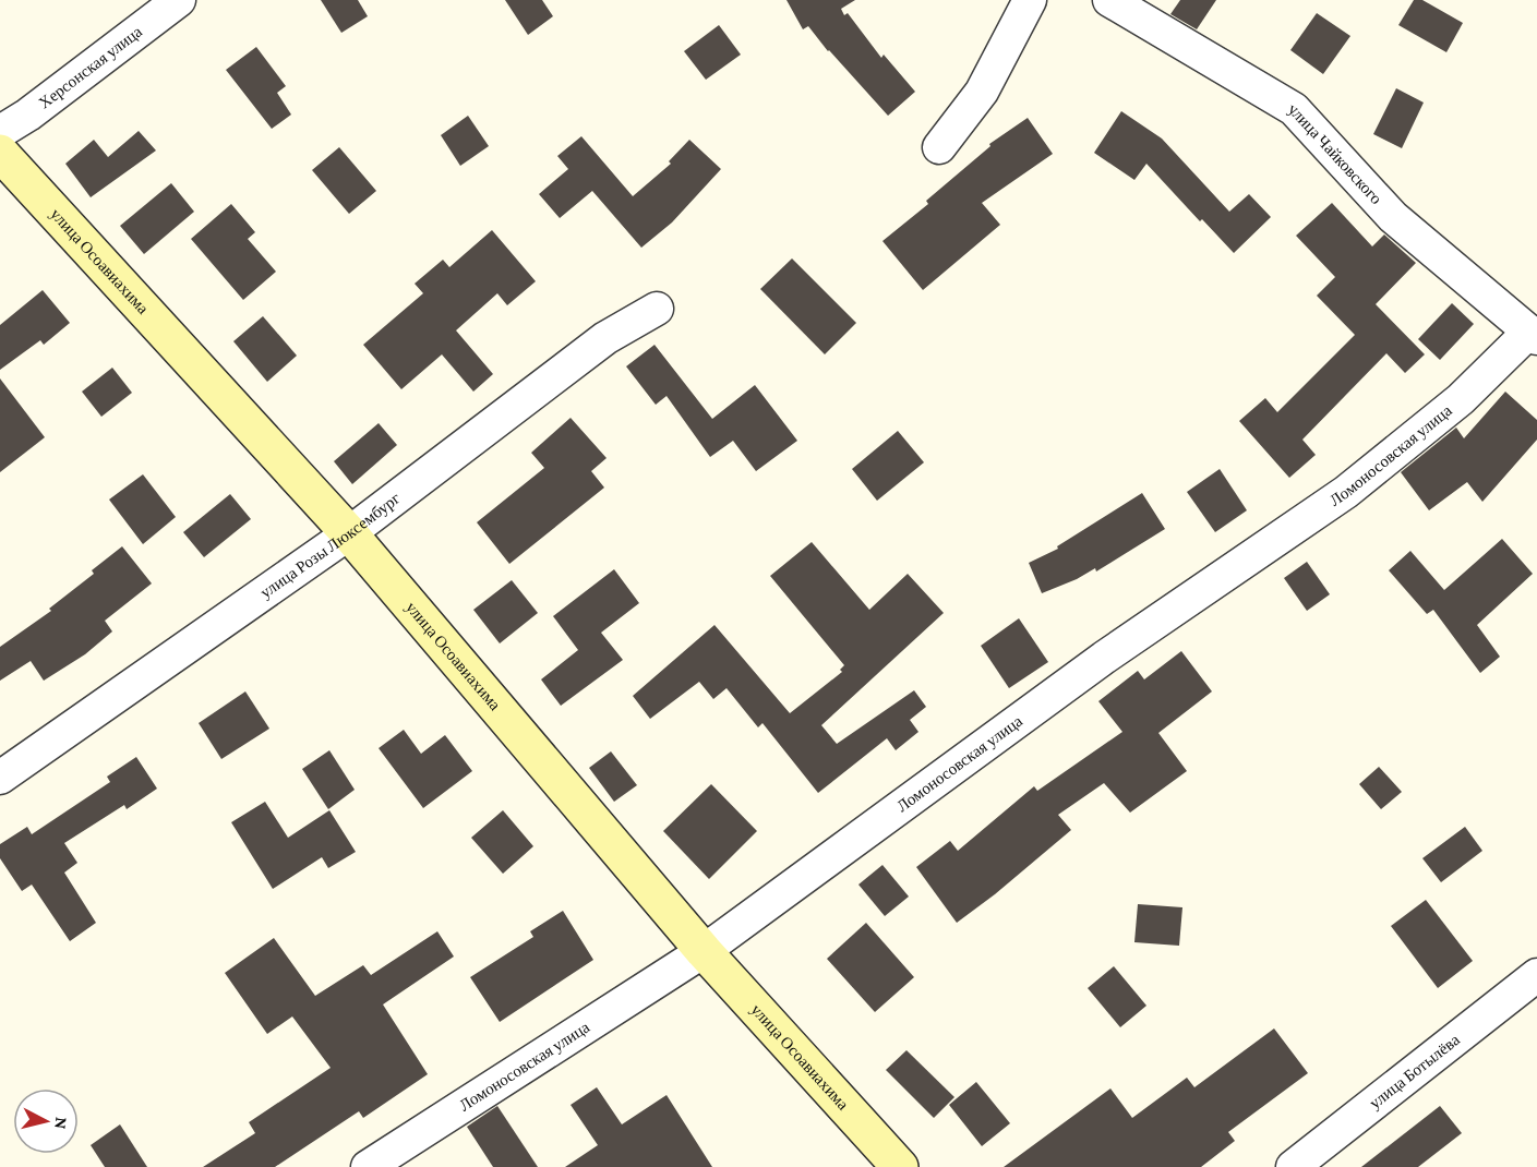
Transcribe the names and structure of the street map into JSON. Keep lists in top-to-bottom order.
{
  "streets": {
    "street": [
      "Херсонская улица",
      "улица Чайковского",
      "улица Осоавиахима",
      "Ломоносовская улица",
      "улица Розы Люксембург",
      "улица Ботылёва"
    ]
  },
  "crossings": [
    ["улица Чайковского", "Ломоносовская улица"],
    ["улица Осоавиахима", "Ломоносовская улица"],
    ["улица Осоавиахима", "улица Розы Люксембург"]
  ],
  "north": "right"
}
